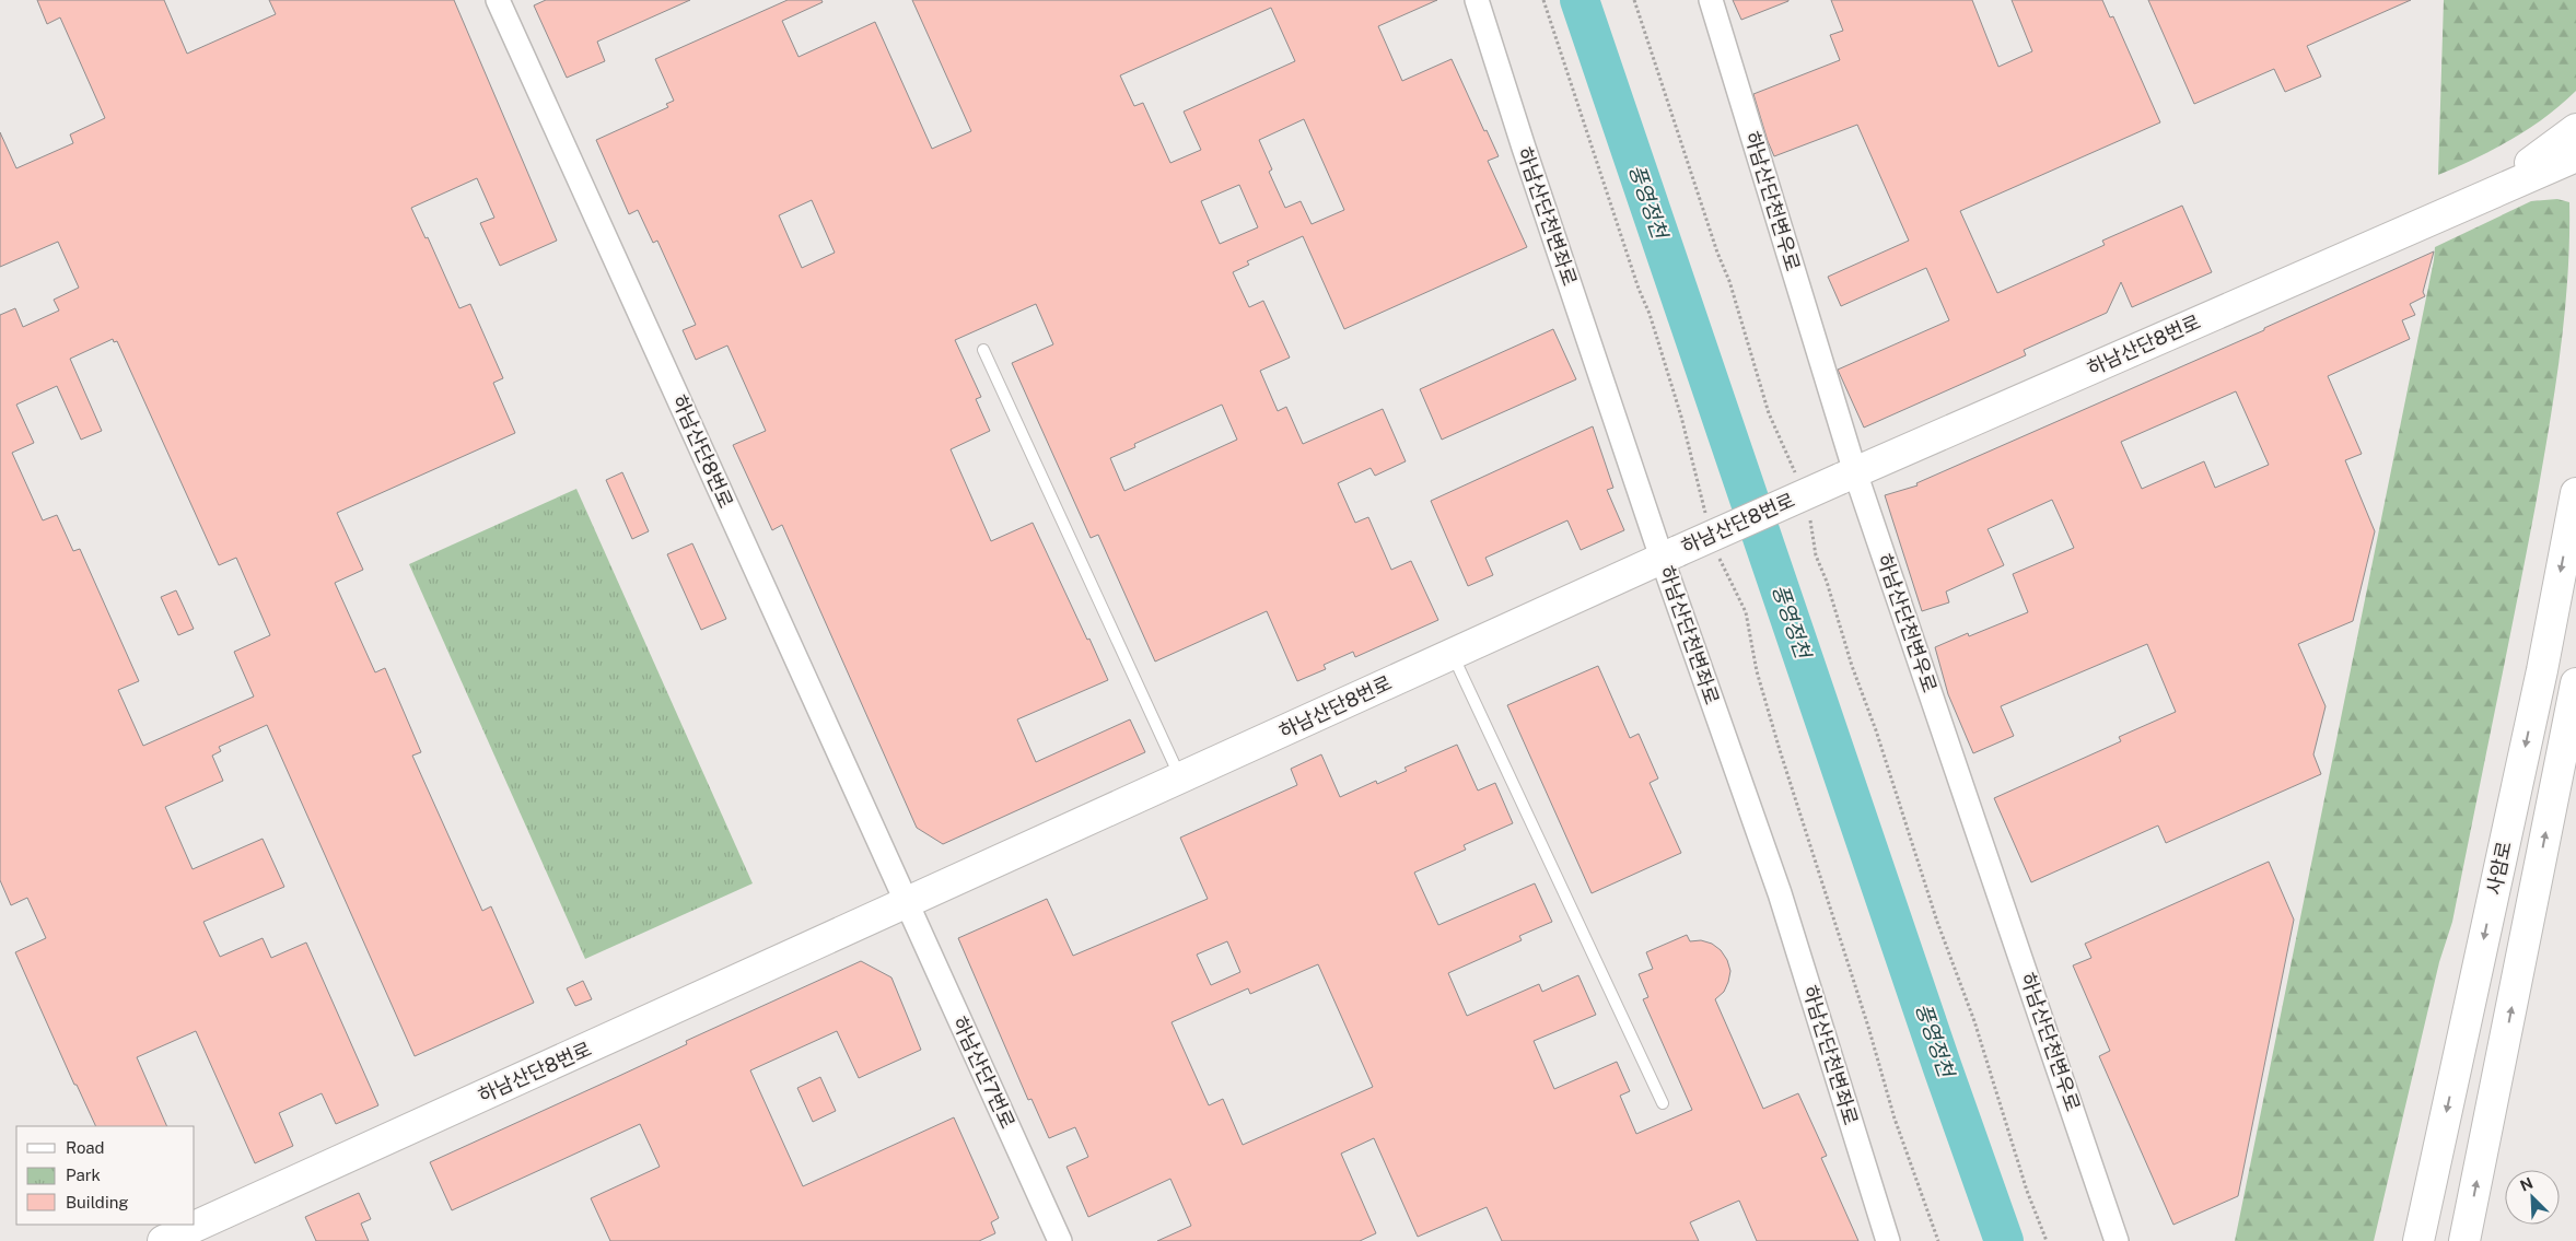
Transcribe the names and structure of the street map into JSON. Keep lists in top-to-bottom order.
{
  "streets": {
    "street": [
      "하남산단천변우로",
      "하남산단천변좌로",
      "하남산단8번로",
      "사암로",
      "하남산단7번로"
    ]
  },
  "crossings": [
    ["하남산단천변우로", "하남산단8번로"],
    ["하남산단천변좌로", "하남산단8번로"],
    ["하남산단8번로", "하남산단7번로"]
  ],
  "water": ["풍영정천"],
  "legend": ["Road", "Park", "Building"],
  "north": "top left"
}
